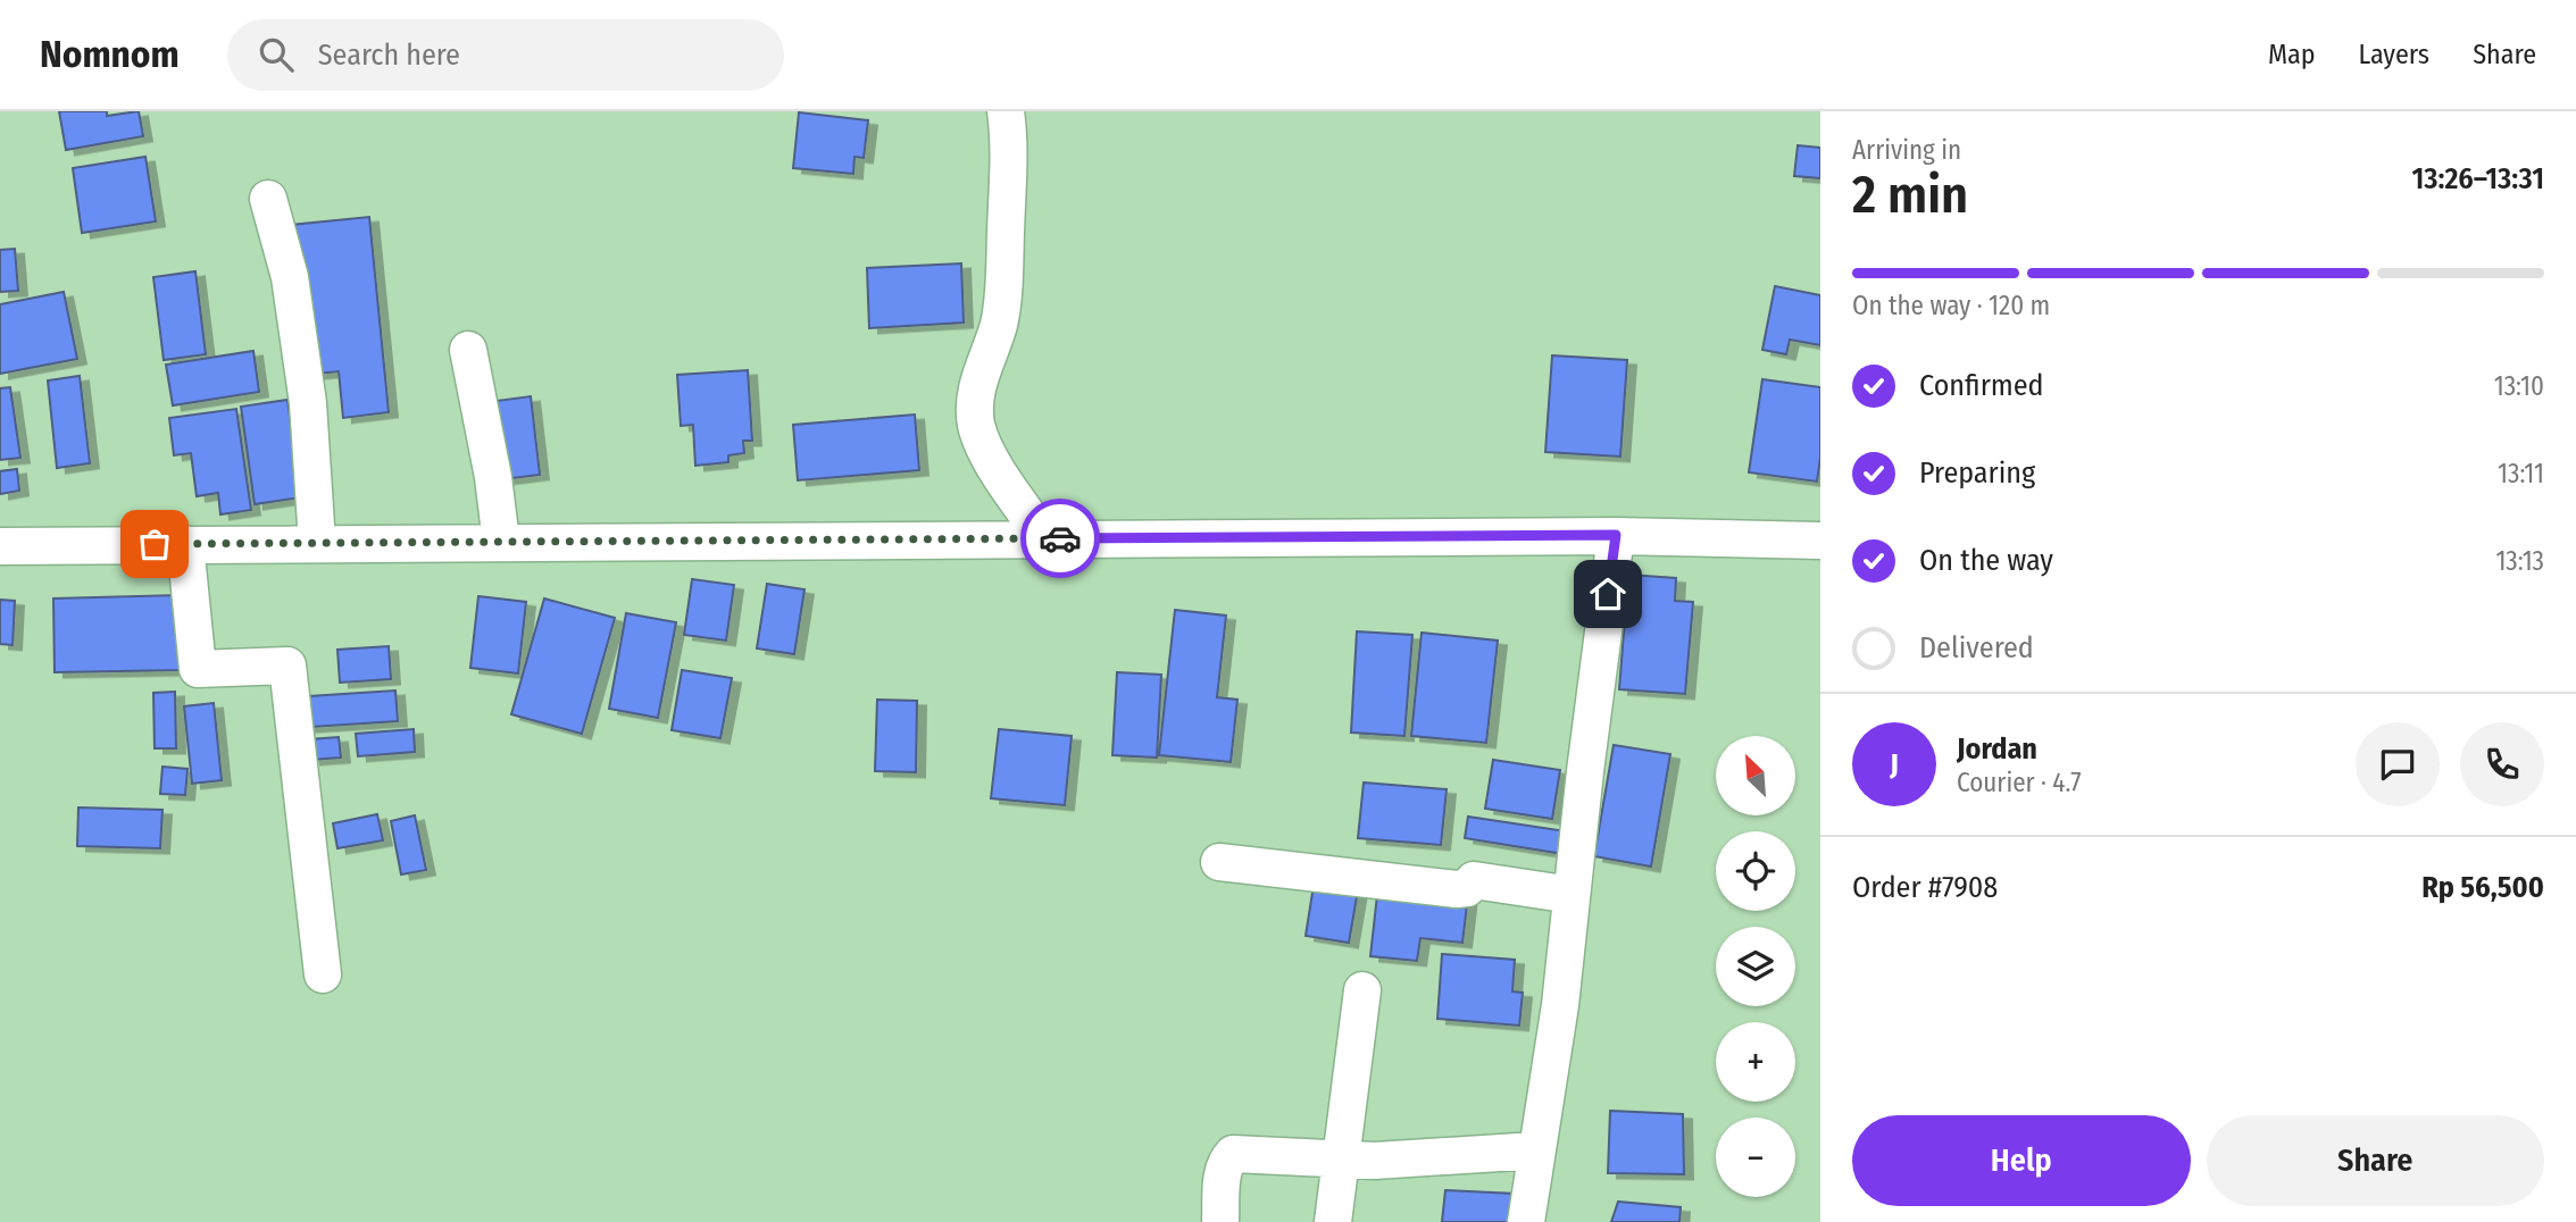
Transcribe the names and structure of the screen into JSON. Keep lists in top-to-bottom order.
{
  "north": "top left",
  "page": {
    "header": "Nomnom",
    "search": "Search here",
    "nav": ["Map", "Layers", "Share"],
    "heading": ["2 min", "Arriving in", "13:26–13:31"],
    "panel": [
      "Jordan",
      "Courier · 4.7",
      "Order #7908",
      "Rp 56,500"
    ],
    "bar": "On the way · 120 m",
    "list": [
      ["Confirmed", "13:10"],
      ["Preparing", "13:11"],
      ["On the way", "13:13"],
      "Delivered"
    ],
    "round": "J",
    "map_buttons": ["+", "−"],
    "buttons": ["Help", "Share"]
  }
}
